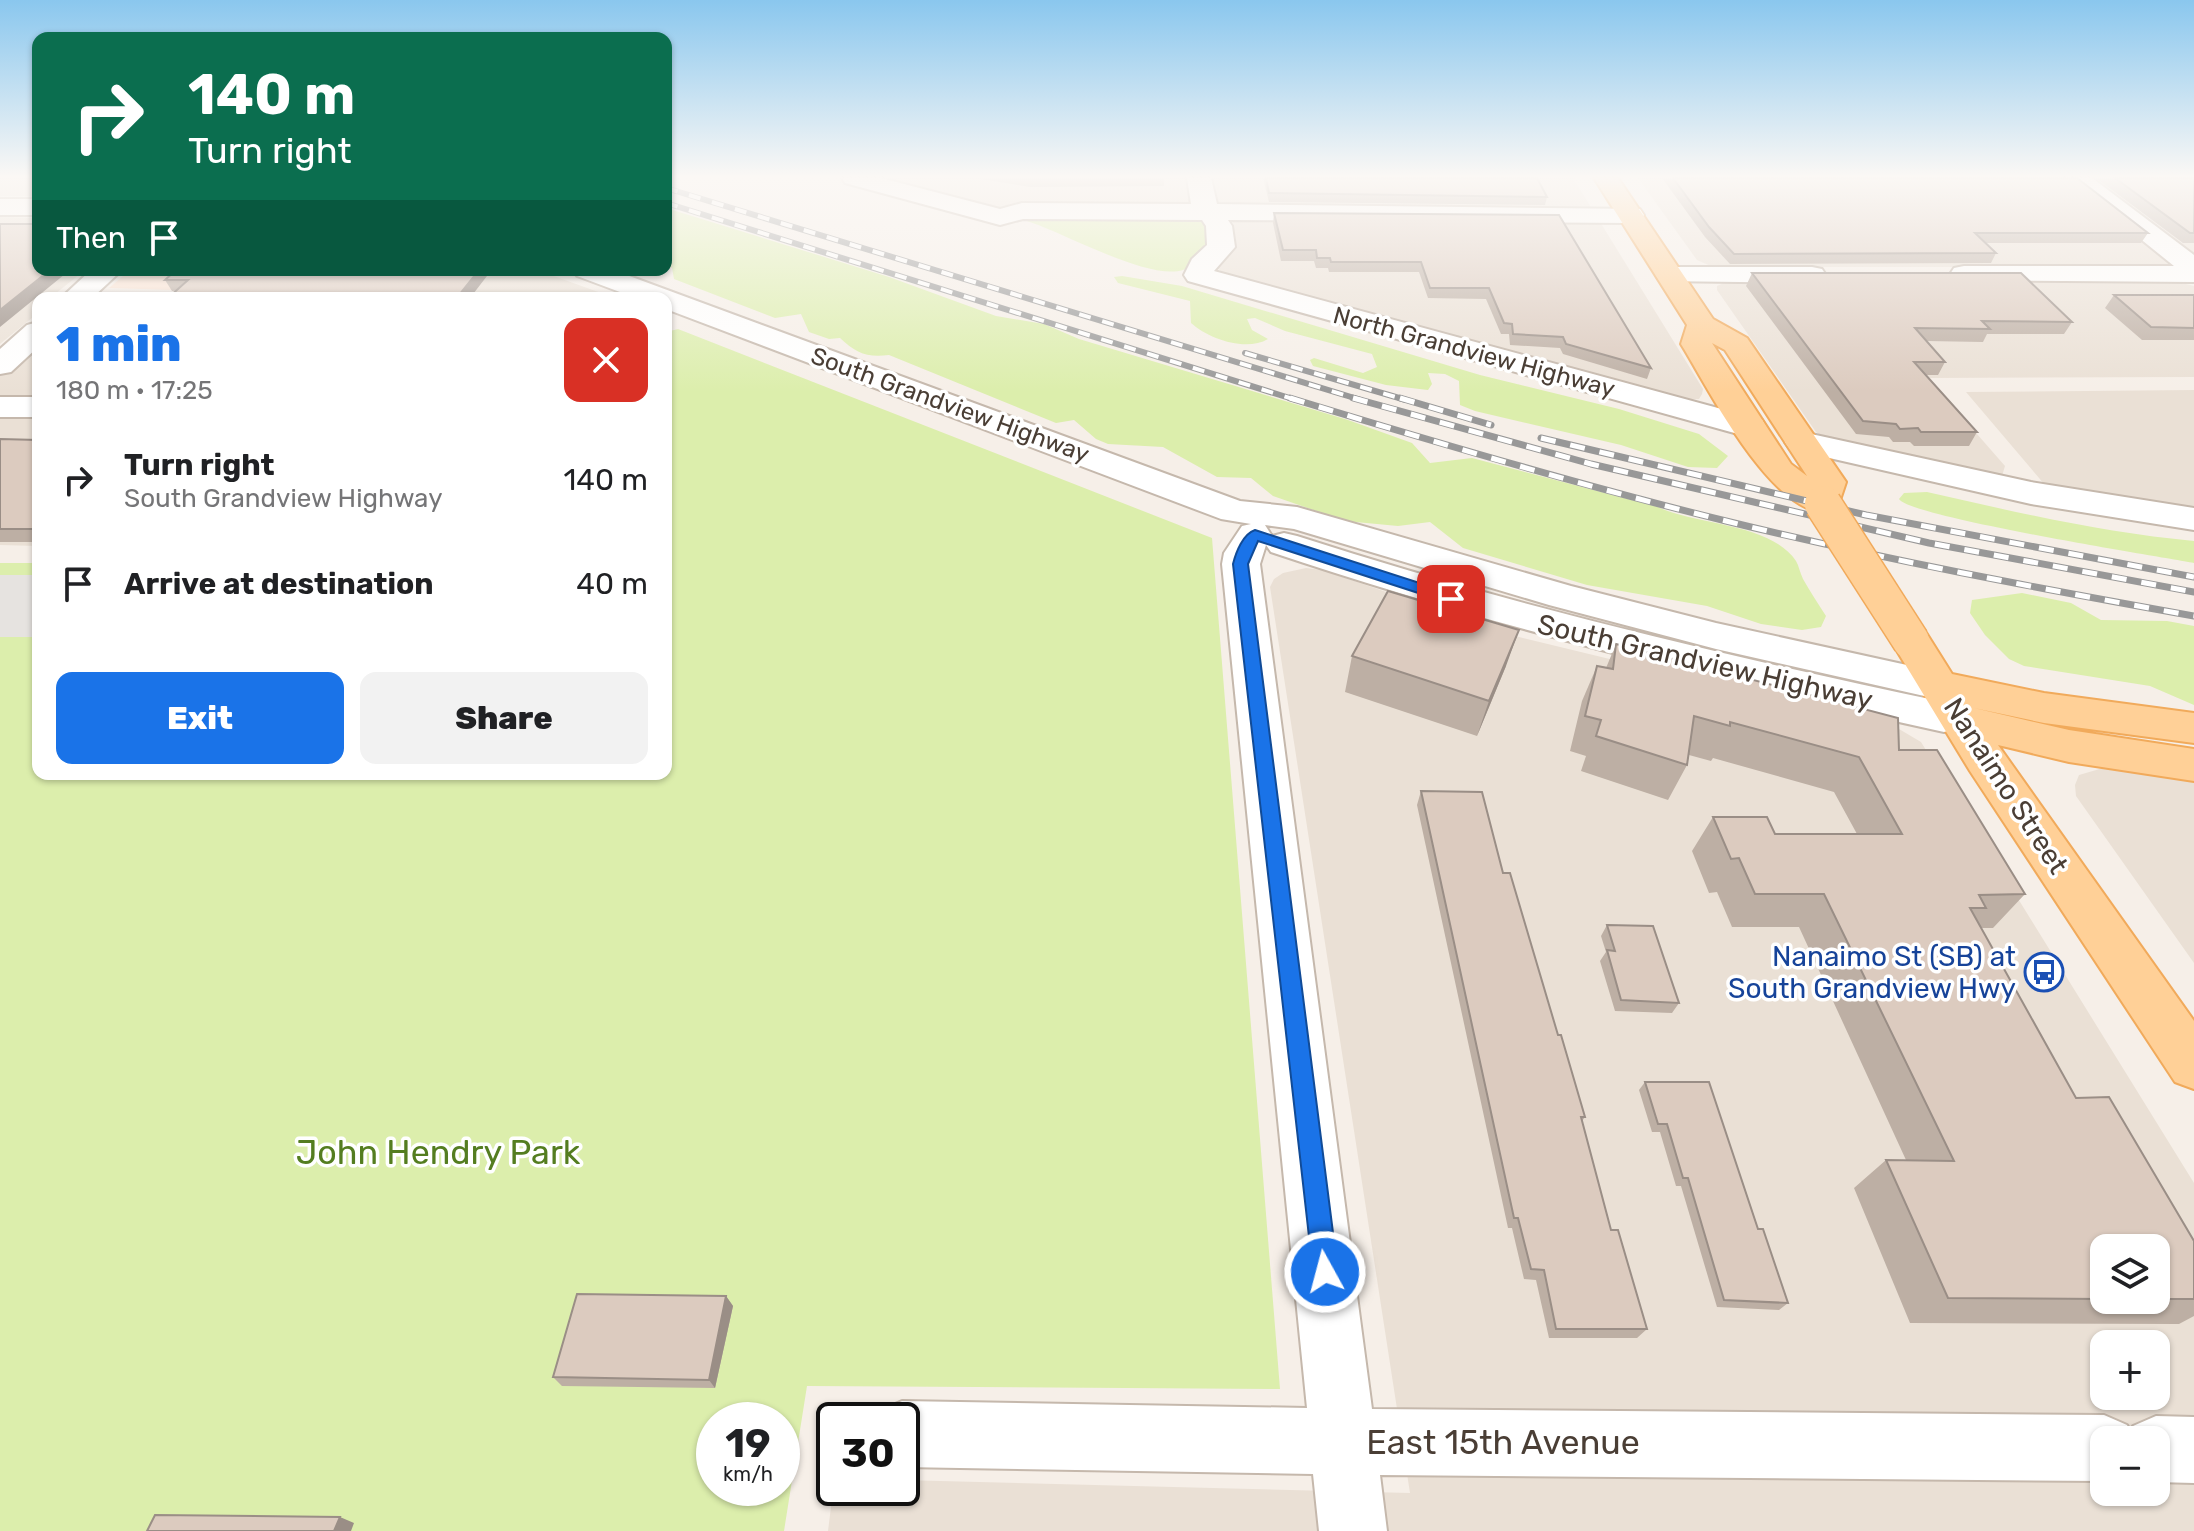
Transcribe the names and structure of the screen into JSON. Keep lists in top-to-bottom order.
{
  "streets": {
    "main road": ["South Grandview Highway", "Nanaimo Street"],
    "street": ["North Grandview Highway", "East 15th Avenue"]
  },
  "crossings": [
    ["North Grandview Highway", "Nanaimo Street"],
    ["South Grandview Highway", "Nanaimo Street"]
  ],
  "parks": ["John Hendry Park"],
  "places": {
    "bus stop": ["Nanaimo St (SB) at South Grandview Hwy"]
  },
  "page": {
    "turn": ["140 m", "Turn right"],
    "then": "Then",
    "heading": ["1 min", "180 m · 17:25"],
    "list": [
      {
        "name": "Turn right",
        "note": "South Grandview Highway",
        "value": "140 m"
      },
      {
        "name": "Arrive at destination",
        "value": "40 m"
      }
    ],
    "buttons": ["Exit", "Share"],
    "map_buttons": ["+", "−"],
    "speed": "19 km/h",
    "limit": "30"
  }
}
